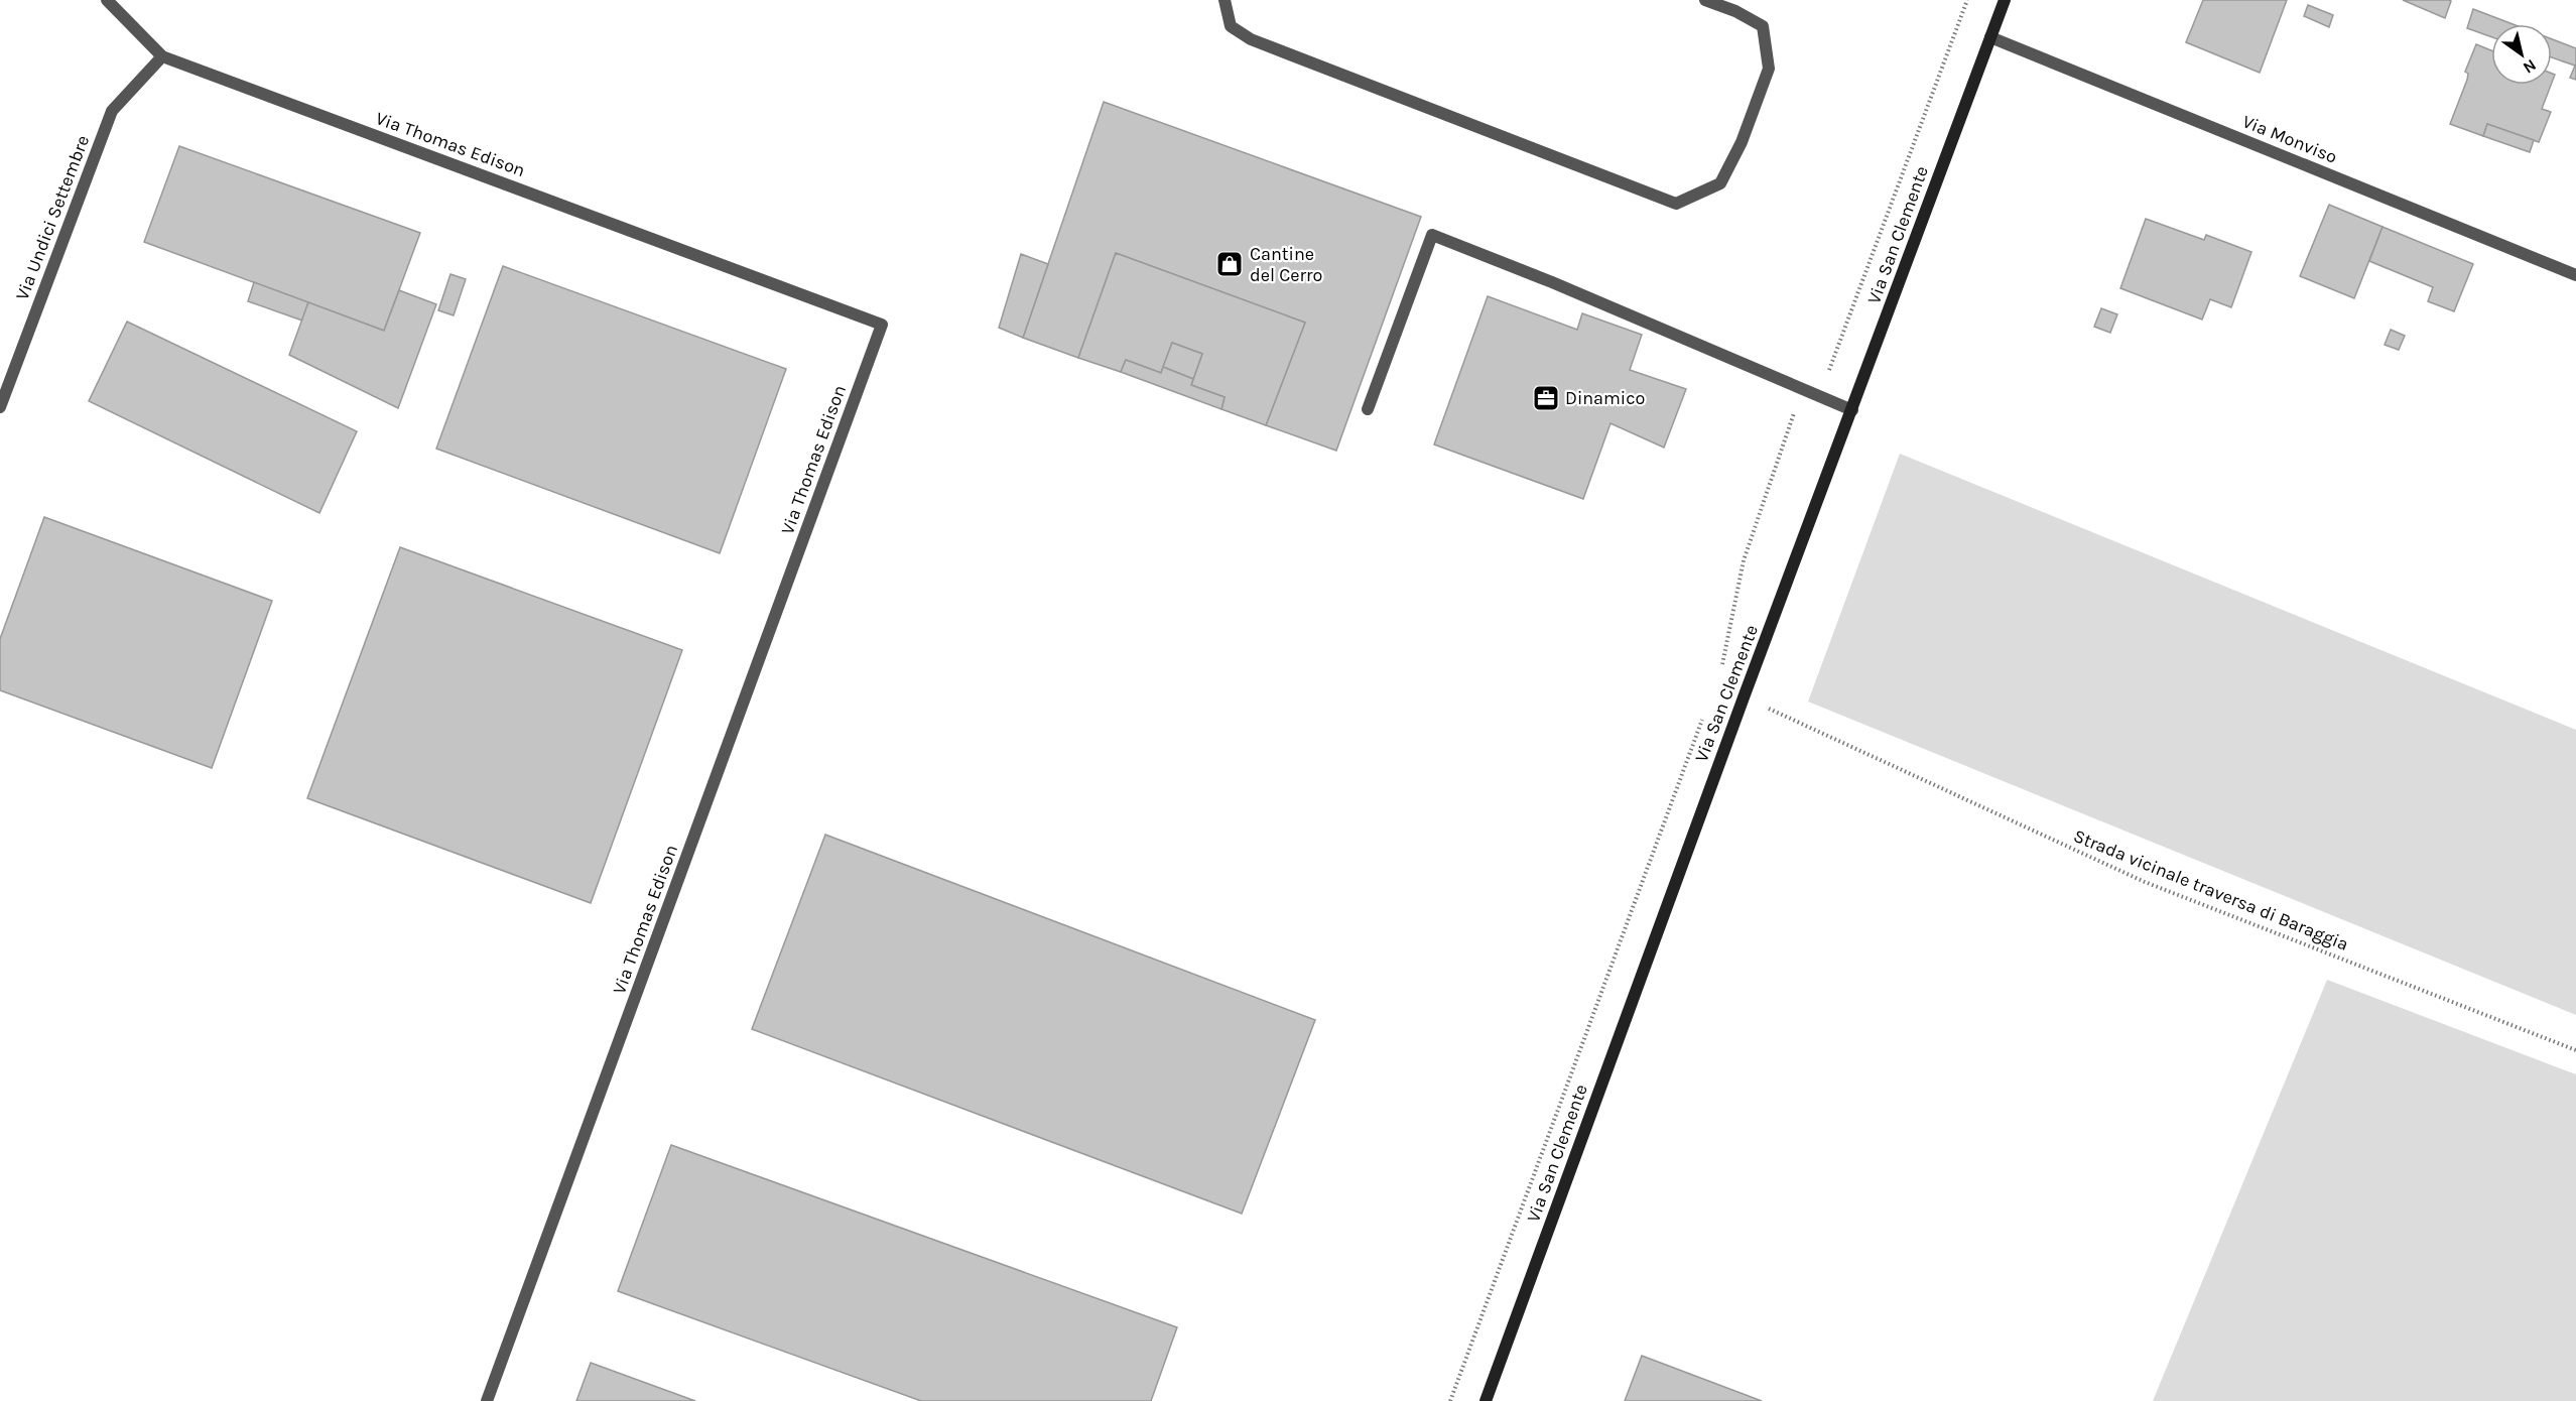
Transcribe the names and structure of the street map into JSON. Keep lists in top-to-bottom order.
{
  "streets": {
    "main road": ["Via San Clemente"],
    "street": ["Via Monviso", "Via Thomas Edison", "Via Undici Settembre"],
    "path": ["Strada vicinale traversa di Baraggia"]
  },
  "crossings": [
    ["Via Monviso", "Via San Clemente"],
    ["Via Thomas Edison", "Via Undici Settembre"],
    ["Via San Clemente", "Strada vicinale traversa di Baraggia"]
  ],
  "places": {
    "shop": ["Cantine del Cerro"],
    "office": ["Dinamico"]
  },
  "north": "bottom right"
}
